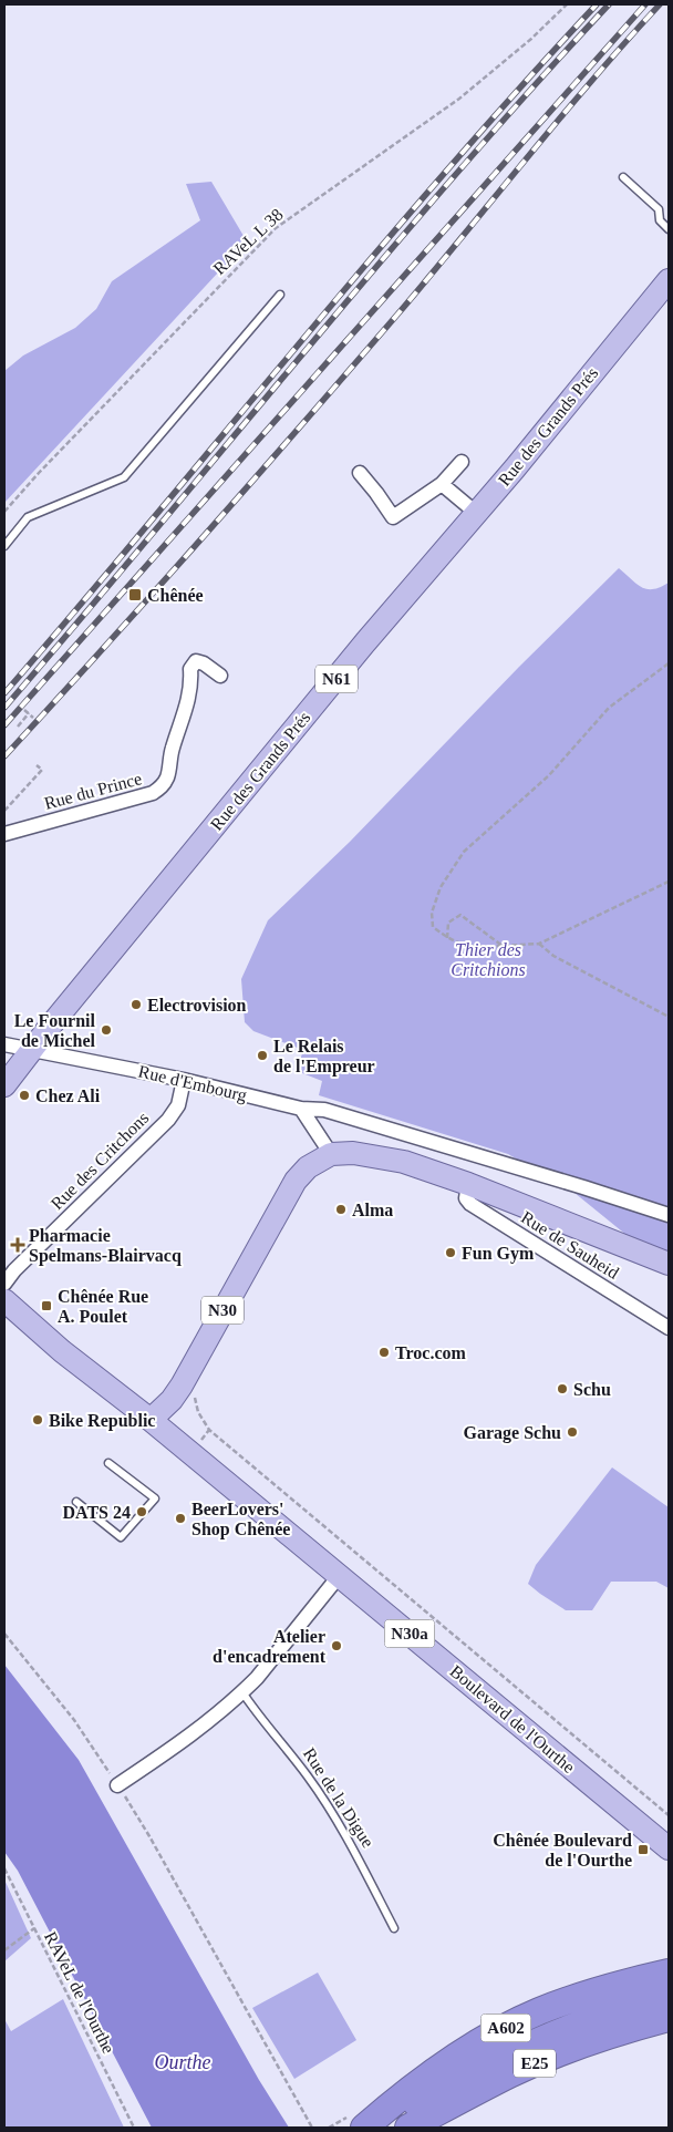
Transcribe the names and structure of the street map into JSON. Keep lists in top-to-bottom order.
{
  "streets": {
    "highway": ["A602", "E25"],
    "main road": [
      "Rue des Grands Prés",
      "N61",
      "N30",
      "N30a",
      "Boulevard de l'Ourthe"
    ],
    "street": [
      "Rue du Prince",
      "Rue d'Embourg",
      "Rue des Critchons",
      "Rue de Sauheid"
    ],
    "lane": ["Rue de la Digue"],
    "path": ["RAVeL L 38", "RAVeL de l'Ourthe"]
  },
  "crossings": [
    ["Rue des Grands Prés", "Rue d'Embourg"],
    ["Rue d'Embourg", "Rue des Critchons"],
    ["N30", "Boulevard de l'Ourthe"]
  ],
  "water": ["Ourthe"],
  "parks": ["Thier des Critchions"],
  "places": {
    "transit": ["Chênée", "Chênée Rue A. Poulet", "Chênée Boulevard de l'Ourthe"],
    "other": [
      "Electrovision",
      "Le Fournil de Michel",
      "Le Relais de l'Empreur",
      "Chez Ali",
      "Alma",
      "Fun Gym",
      "Troc.com",
      "Schu",
      "Bike Republic",
      "Garage Schu",
      "DATS 24",
      "BeerLovers' Shop Chênée",
      "Atelier d'encadrement"
    ],
    "health": ["Pharmacie Spelmans-Blairvacq"]
  }
}
